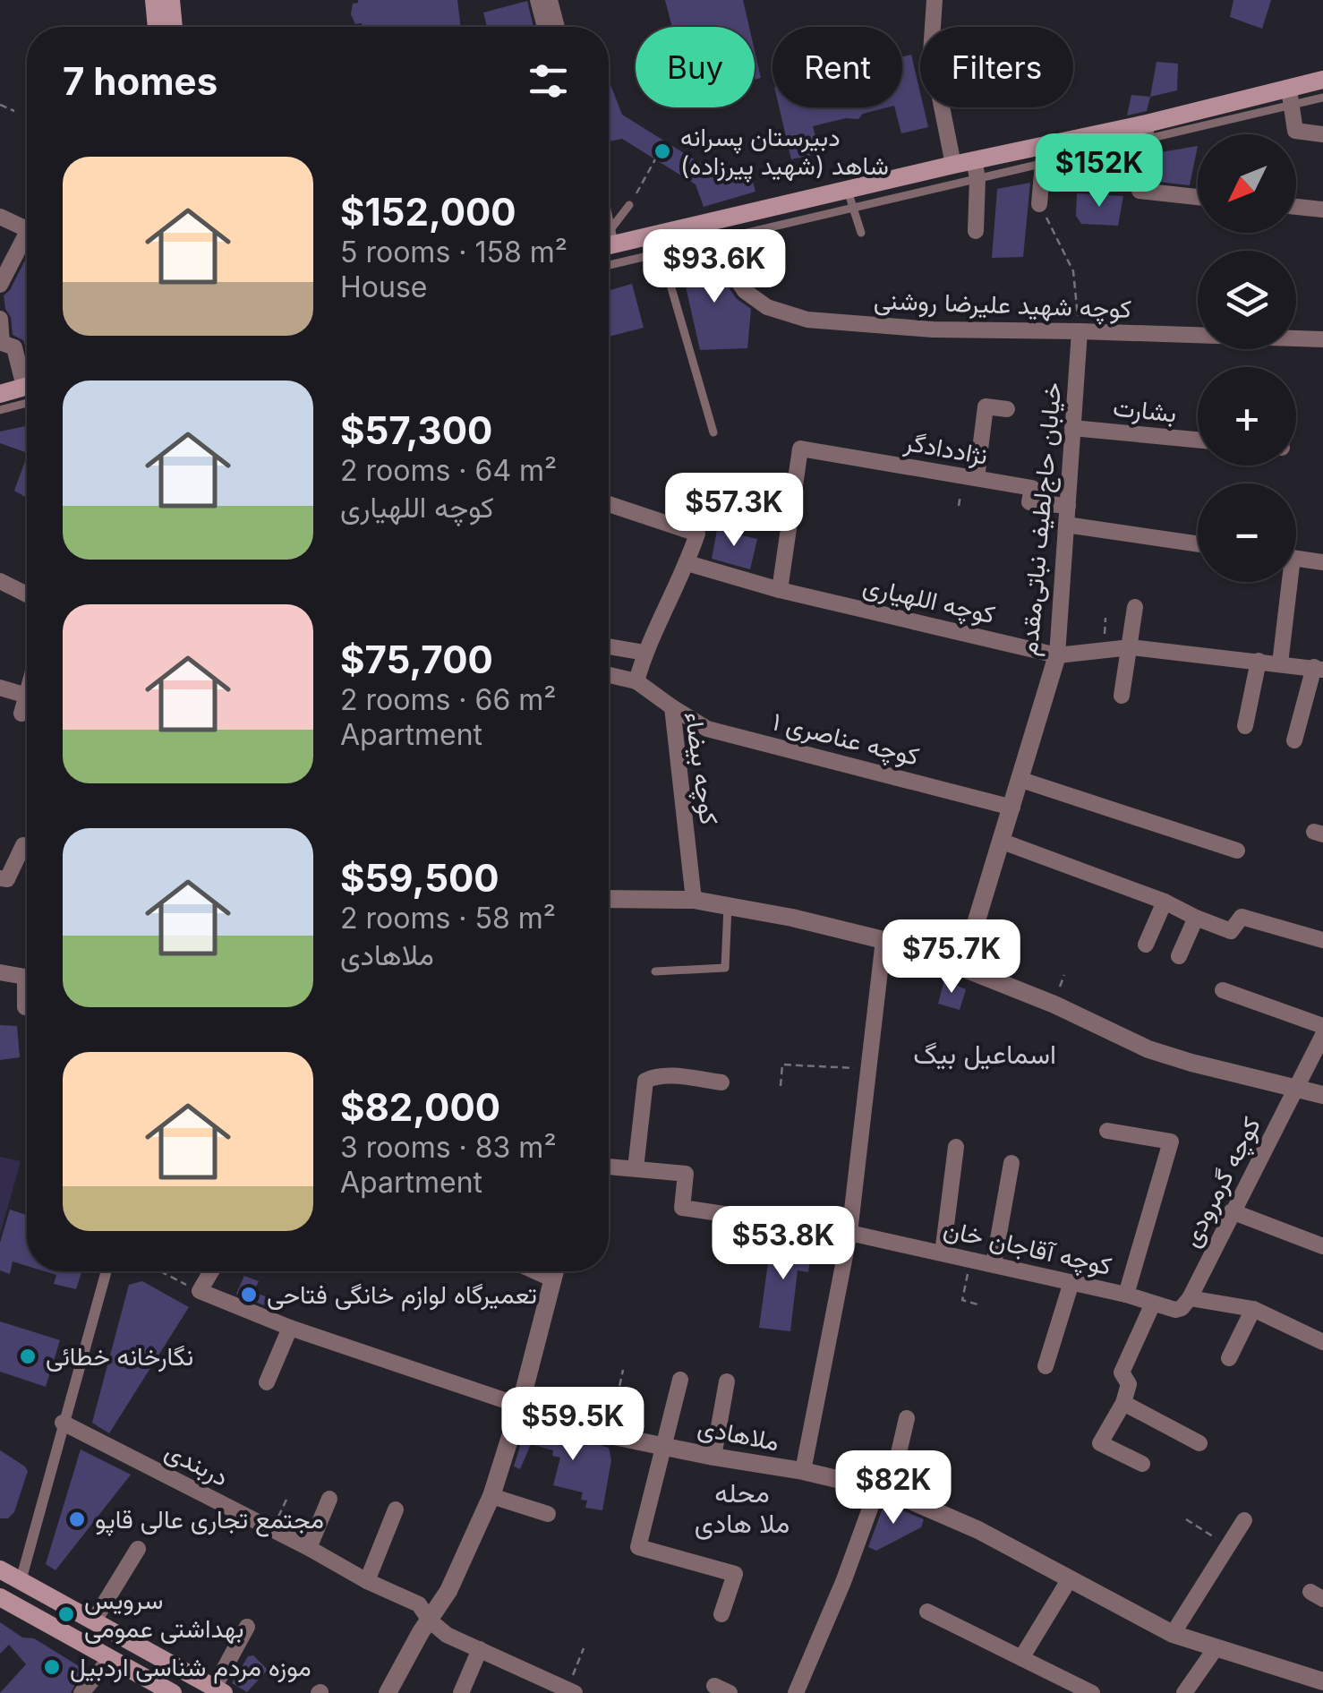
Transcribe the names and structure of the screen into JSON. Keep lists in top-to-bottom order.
{
  "streets": {
    "street": [
      "کوچه شهید علیرضا روشنی",
      "بشارت",
      "نژاددادگر",
      "خیابان حاج‌لطیف نباتی‌مقدم",
      "کوچه اللهیاری",
      "کوچه عناصری ۱",
      "کوچه بیضاء",
      "کوچه گرمرودی",
      "کوچه آقاجان خان",
      "ملاهادی",
      "دربندی"
    ]
  },
  "crossings": [
    ["کوچه شهید علیرضا روشنی", "خیابان حاج‌لطیف نباتی‌مقدم"],
    ["بشارت", "خیابان حاج‌لطیف نباتی‌مقدم"],
    ["نژاددادگر", "خیابان حاج‌لطیف نباتی‌مقدم"],
    ["نژاددادگر", "کوچه اللهیاری"],
    ["خیابان حاج‌لطیف نباتی‌مقدم", "کوچه اللهیاری"],
    ["خیابان حاج‌لطیف نباتی‌مقدم", "کوچه عناصری ۱"],
    ["کوچه عناصری ۱", "کوچه بیضاء"],
    ["کوچه گرمرودی", "کوچه آقاجان خان"]
  ],
  "districts": ["اسماعیل بیگ", "محله ملا هادی"],
  "places": [
    "دبیرستان پسرانه شاهد (شهید پیرزاده)",
    "تعمیرگاه لوازم خانگی فتاحی",
    "نگارخانه خطائی",
    "مجتمع تجاری عالی قاپو",
    "سرویس بهداشتی عمومی",
    "موزه مردم شناسی اردبیل"
  ],
  "north": "bottom left",
  "page": {
    "chip": ["Buy", "Rent", "Filters"],
    "heading": "7 homes",
    "price": [
      "$152K",
      "$93.6K",
      "$57.3K",
      "$75.7K",
      "$53.8K",
      "$59.5K",
      "$82K"
    ],
    "map_buttons": ["+", "−"],
    "list": [
      {
        "name": "$152,000",
        "note": "5 rooms · 158 m² · House"
      },
      {
        "name": "$57,300",
        "note": "2 rooms · 64 m² · کوچه اللهیاری"
      },
      {
        "name": "$75,700",
        "note": "2 rooms · 66 m² · Apartment"
      },
      {
        "name": "$59,500",
        "note": "2 rooms · 58 m² · ملاهادی"
      },
      {
        "name": "$82,000",
        "note": "3 rooms · 83 m² · Apartment"
      }
    ]
  }
}
